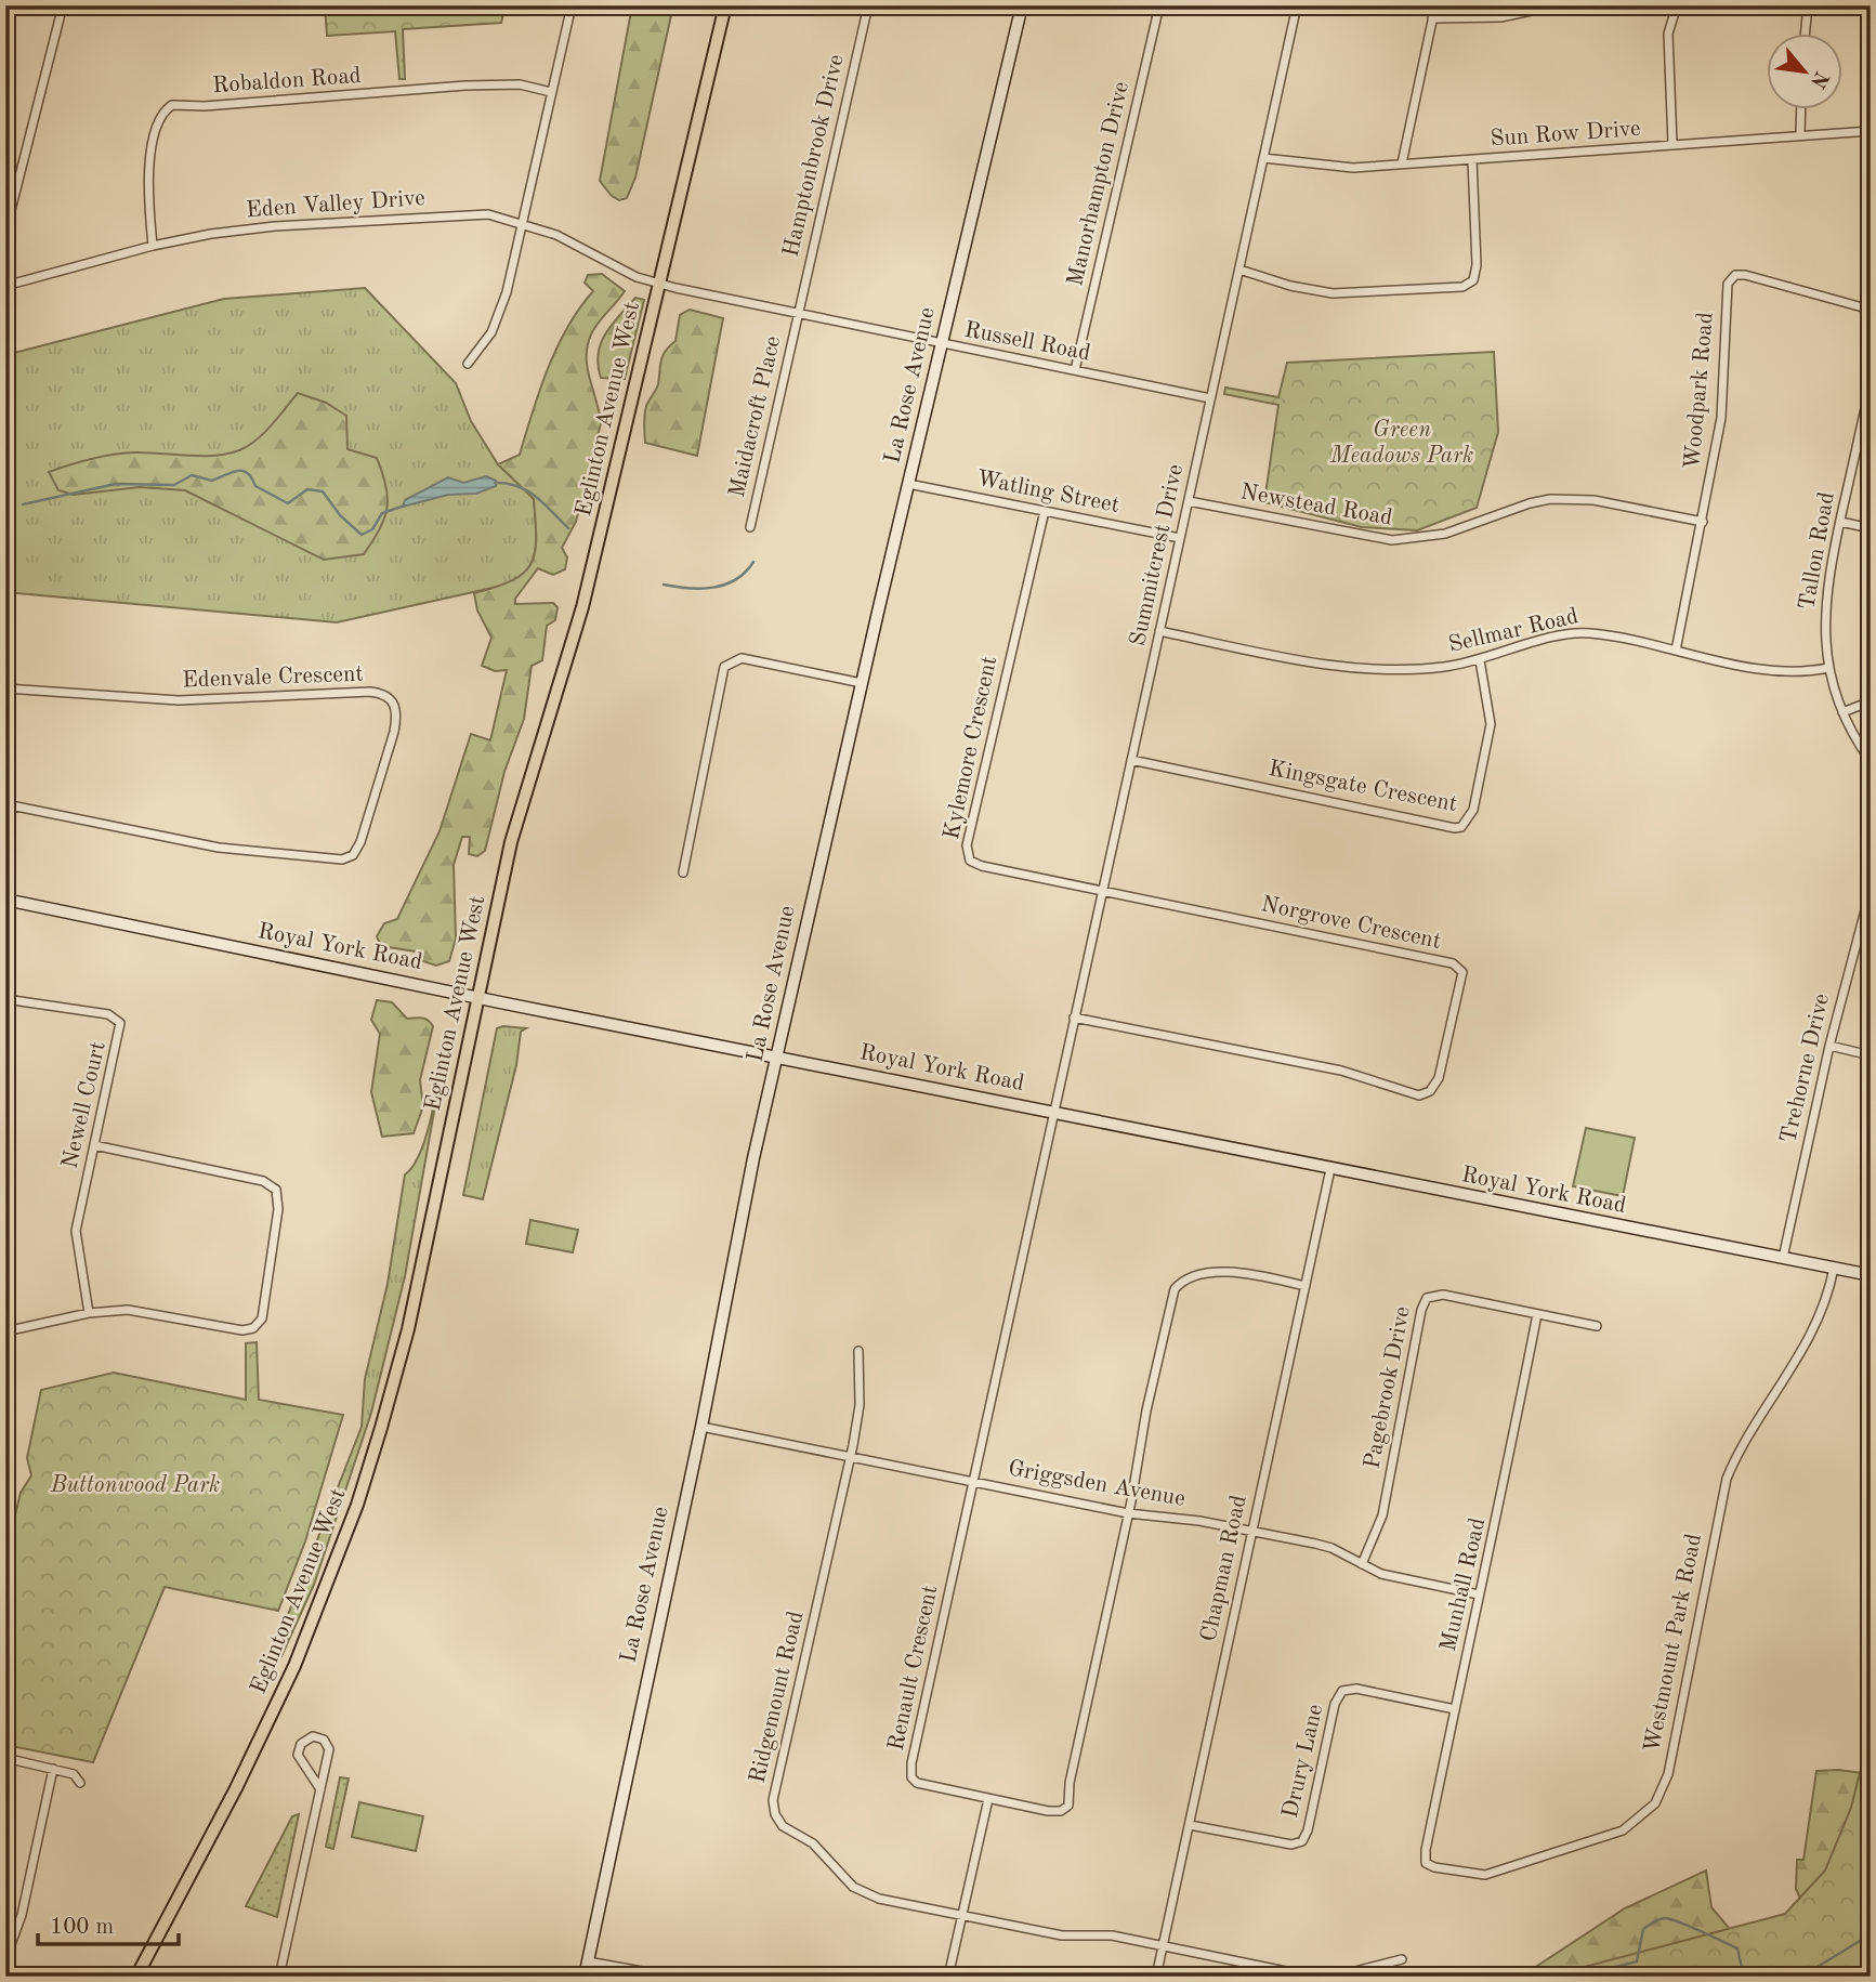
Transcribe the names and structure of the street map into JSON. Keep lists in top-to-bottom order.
{
  "streets": {
    "main road": ["Eglinton Avenue West"],
    "street": [
      "Robaldon Road",
      "Sun Row Drive",
      "Hamptonbrook Drive",
      "Manorhampton Drive",
      "Eden Valley Drive",
      "Russell Road",
      "La Rose Avenue",
      "Woodpark Road",
      "Maidacroft Place",
      "Watling Street",
      "Newstead Road",
      "Tallon Road",
      "Summitcrest Drive",
      "Sellmar Road",
      "Edenvale Crescent",
      "Kylemore Crescent",
      "Kingsgate Crescent",
      "Norgrove Crescent",
      "Royal York Road",
      "Trehorne Drive",
      "Newell Court",
      "Pagebrook Drive",
      "Griggsden Avenue",
      "Chapman Road",
      "Munhall Road",
      "Westmount Park Road",
      "Renault Crescent",
      "Ridgemount Road",
      "Drury Lane"
    ]
  },
  "crossings": [
    ["Robaldon Road", "Eden Valley Drive"],
    ["Sun Row Drive", "Summitcrest Drive"],
    ["Hamptonbrook Drive", "Russell Road"],
    ["Hamptonbrook Drive", "Maidacroft Place"],
    ["Manorhampton Drive", "Russell Road"],
    ["Eden Valley Drive", "Russell Road"],
    ["Eden Valley Drive", "Eglinton Avenue West"],
    ["Russell Road", "La Rose Avenue"],
    ["Russell Road", "Eglinton Avenue West"],
    ["Russell Road", "Maidacroft Place"],
    ["Russell Road", "Summitcrest Drive"],
    ["La Rose Avenue", "Watling Street"],
    ["La Rose Avenue", "Royal York Road"],
    ["La Rose Avenue", "Griggsden Avenue"],
    ["Woodpark Road", "Newstead Road"],
    ["Woodpark Road", "Sellmar Road"],
    ["Eglinton Avenue West", "Royal York Road"],
    ["Watling Street", "Summitcrest Drive"],
    ["Watling Street", "Kylemore Crescent"],
    ["Newstead Road", "Summitcrest Drive"],
    ["Tallon Road", "Sellmar Road"],
    ["Summitcrest Drive", "Sellmar Road"],
    ["Summitcrest Drive", "Kylemore Crescent"],
    ["Summitcrest Drive", "Kingsgate Crescent"],
    ["Summitcrest Drive", "Norgrove Crescent"],
    ["Summitcrest Drive", "Royal York Road"],
    ["Summitcrest Drive", "Renault Crescent"],
    ["Sellmar Road", "Kingsgate Crescent"],
    ["Kylemore Crescent", "Norgrove Crescent"],
    ["Royal York Road", "Trehorne Drive"],
    ["Royal York Road", "Chapman Road"],
    ["Royal York Road", "Westmount Park Road"],
    ["Royal York Road", "Renault Crescent"],
    ["Pagebrook Drive", "Griggsden Avenue"],
    ["Pagebrook Drive", "Munhall Road"],
    ["Griggsden Avenue", "Chapman Road"],
    ["Griggsden Avenue", "Munhall Road"],
    ["Griggsden Avenue", "Renault Crescent"],
    ["Griggsden Avenue", "Ridgemount Road"],
    ["Chapman Road", "Renault Crescent"],
    ["Chapman Road", "Ridgemount Road"],
    ["Chapman Road", "Drury Lane"],
    ["Munhall Road", "Westmount Park Road"],
    ["Munhall Road", "Drury Lane"]
  ],
  "parks": ["Green Meadows Park", "Buttonwood Park"],
  "scale_bar": "100 m",
  "north": "bottom right"
}
